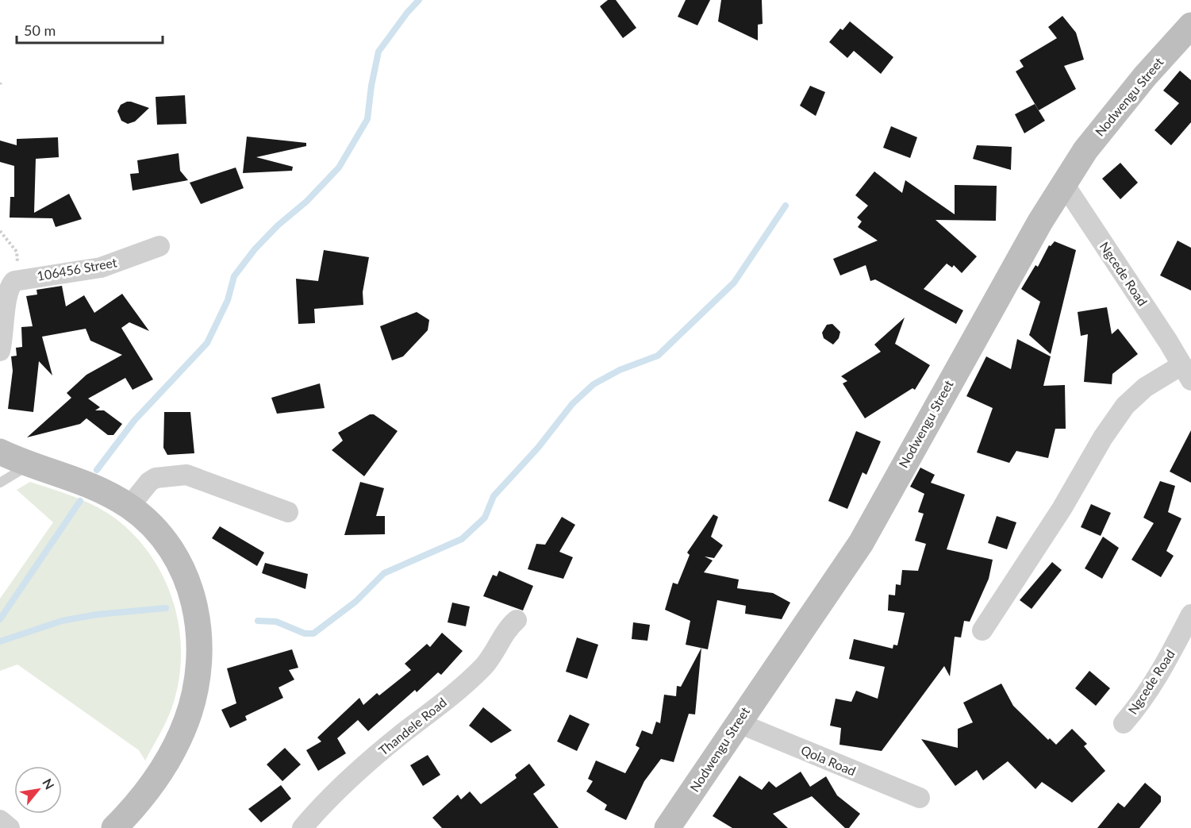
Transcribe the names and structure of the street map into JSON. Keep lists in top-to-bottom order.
{
  "streets": {
    "street": [
      "Nodwengu Street",
      "106456 Street",
      "Ngcede Road",
      "Thandele Road",
      "Qola Road"
    ]
  },
  "crossings": [
    ["Nodwengu Street", "Ngcede Road"],
    ["Nodwengu Street", "Qola Road"]
  ],
  "scale_bar": "50 m",
  "north": "top right"
}
